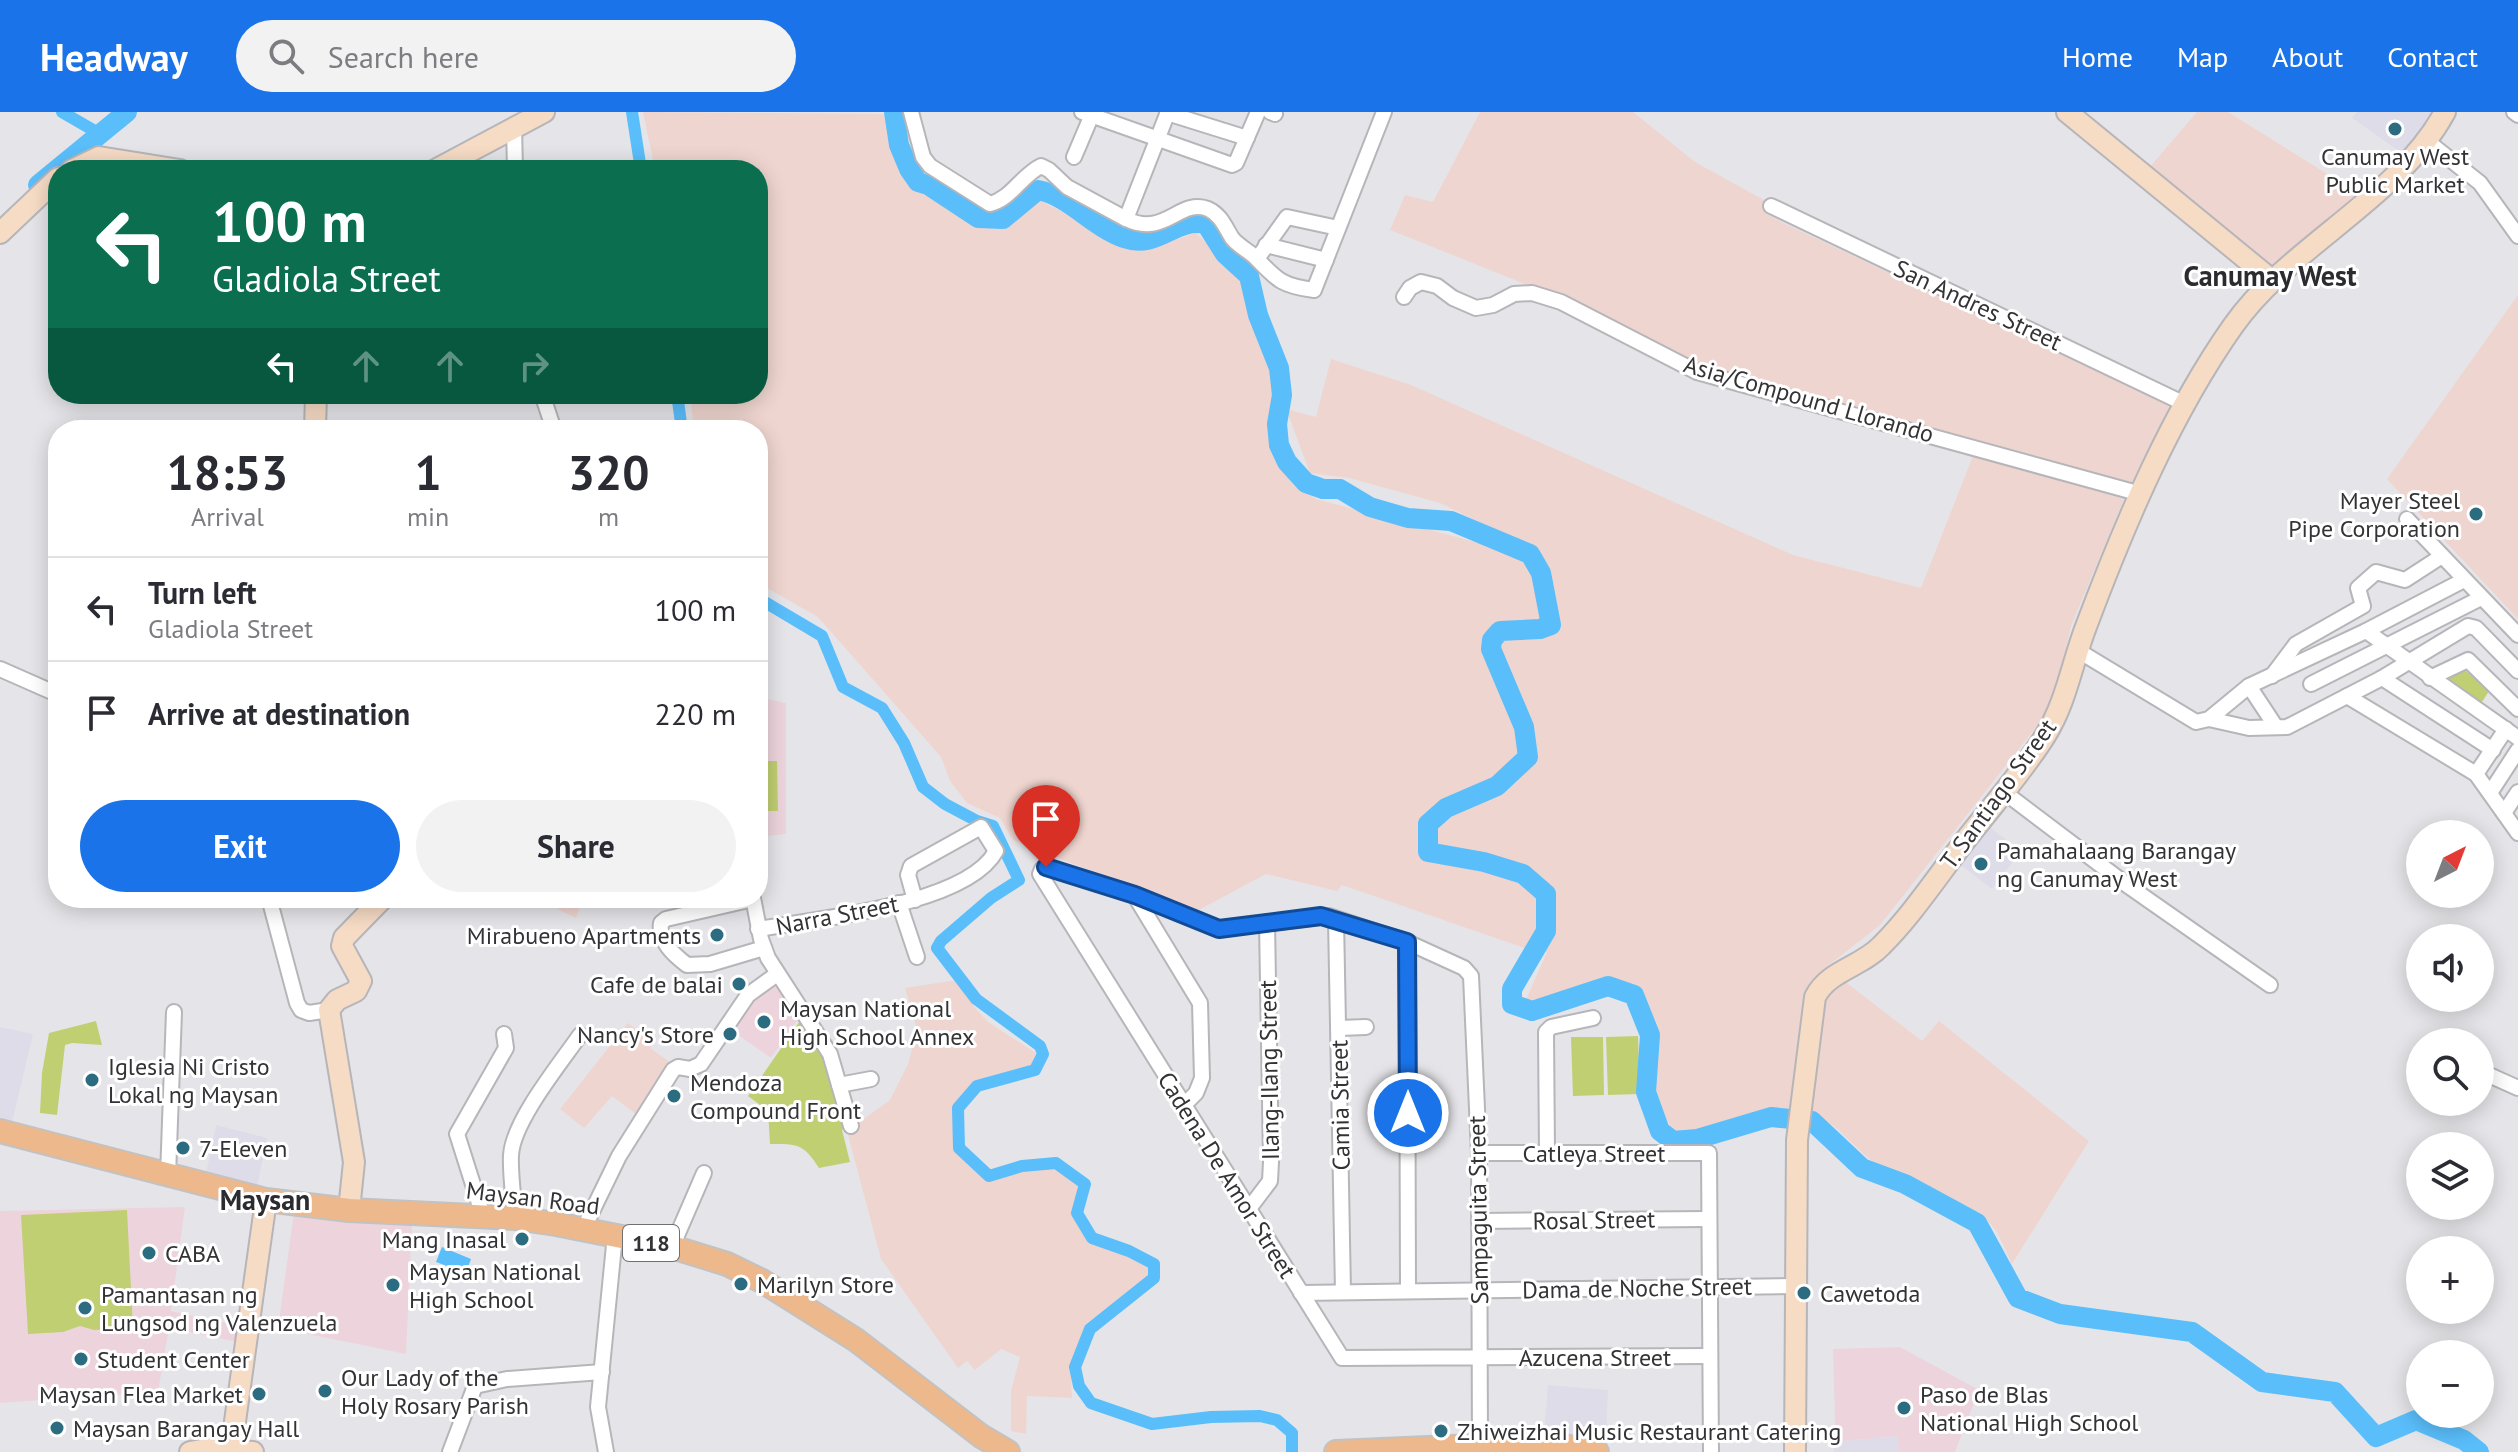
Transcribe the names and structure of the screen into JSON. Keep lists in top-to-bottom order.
{
  "streets": {
    "main road": ["T. Santiago Street", "Maysan Road", "118"],
    "street": [
      "San Andres Street",
      "Asia/Compound Llorando",
      "Narra Street",
      "Ilang-Ilang Street",
      "Camia Street",
      "Catleya Street",
      "Cadena De Amor Street",
      "Sampaguita Street",
      "Rosal Street",
      "Dama de Noche Street",
      "Azucena Street"
    ]
  },
  "crossings": [
    ["San Andres Street", "T. Santiago Street"],
    ["Asia/Compound Llorando", "T. Santiago Street"],
    ["T. Santiago Street", "Dama de Noche Street"],
    ["Ilang-Ilang Street", "Cadena De Amor Street"],
    ["Camia Street", "Dama de Noche Street"],
    ["Catleya Street", "Sampaguita Street"],
    ["Catleya Street", "Rosal Street"],
    ["Cadena De Amor Street", "Sampaguita Street"],
    ["Cadena De Amor Street", "Dama de Noche Street"],
    ["Cadena De Amor Street", "Azucena Street"],
    ["Sampaguita Street", "Rosal Street"],
    ["Sampaguita Street", "Dama de Noche Street"],
    ["Sampaguita Street", "Azucena Street"]
  ],
  "districts": ["Canumay West", "Maysan"],
  "places": [
    "Canumay West Public Market",
    "Mayer Steel Pipe Corporation",
    "Pamahalaang Barangay ng Canumay West",
    "Mirabueno Apartments",
    "Cafe de balai",
    "Maysan National High School Annex",
    "Nancy's Store",
    "Iglesia Ni Cristo Lokal ng Maysan",
    "Mendoza Compound Front",
    "7-Eleven",
    "Mang Inasal",
    "CABA",
    "Marilyn Store",
    "Maysan National High School",
    "Cawetoda",
    "Pamantasan ng Lungsod ng Valenzuela",
    "Student Center",
    "Our Lady of the Holy Rosary Parish",
    "Maysan Flea Market",
    "Paso de Blas National High School",
    "Maysan Barangay Hall",
    "Zhiweizhai Music Restaurant Catering"
  ],
  "north": "top right",
  "page": {
    "header": "Headway",
    "search": "Search here",
    "nav": [
      "Home",
      "Map",
      "About",
      "Contact"
    ],
    "turn": ["100 m", "Gladiola Street"],
    "eta": [
      "18:53",
      "Arrival",
      "1",
      "min",
      "320",
      "m"
    ],
    "list": [
      {
        "name": "Turn left",
        "note": "Gladiola Street",
        "value": "100 m"
      },
      {
        "name": "Arrive at destination",
        "value": "220 m"
      }
    ],
    "buttons": ["Exit", "Share"],
    "map_buttons": ["+", "−"]
  }
}
